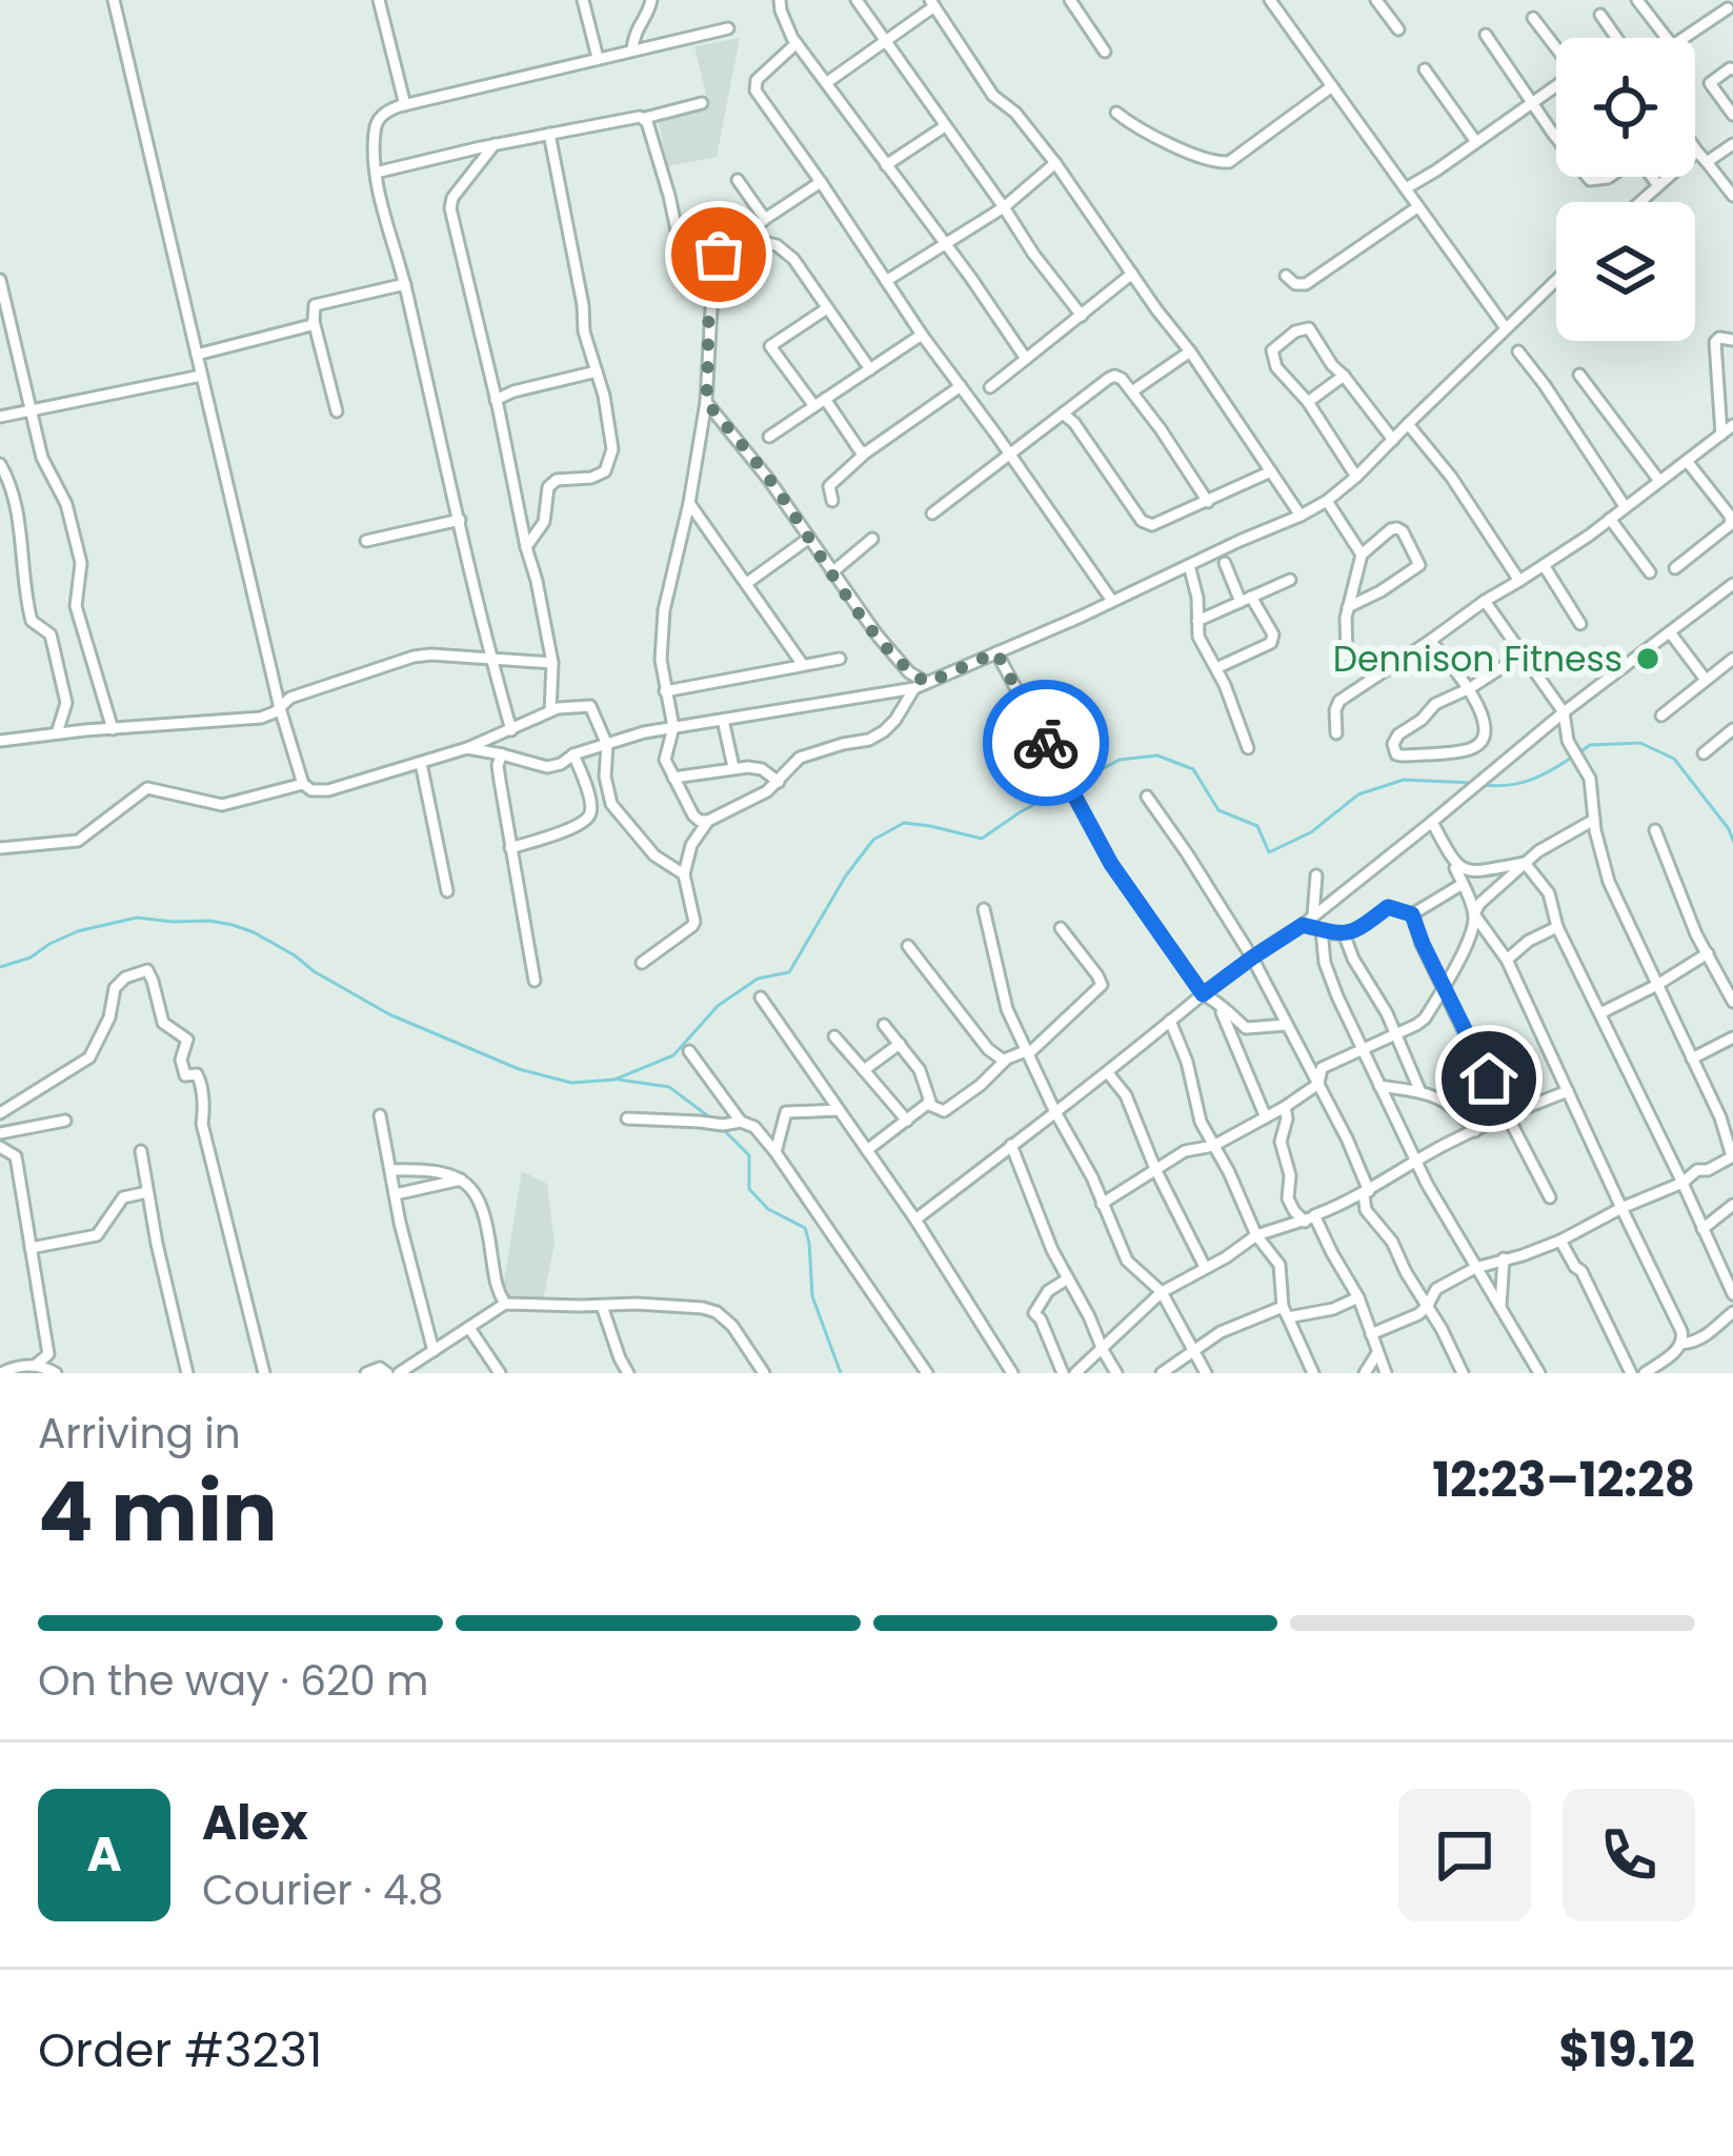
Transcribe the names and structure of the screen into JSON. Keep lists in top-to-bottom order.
{
  "places": ["Dennison Fitness"],
  "page": {
    "heading": ["4 min", "Arriving in", "12:23–12:28"],
    "panel": [
      "Alex",
      "Courier · 4.8",
      "Order #3231",
      "$19.12"
    ],
    "bar": "On the way · 620 m",
    "round": "A"
  }
}
